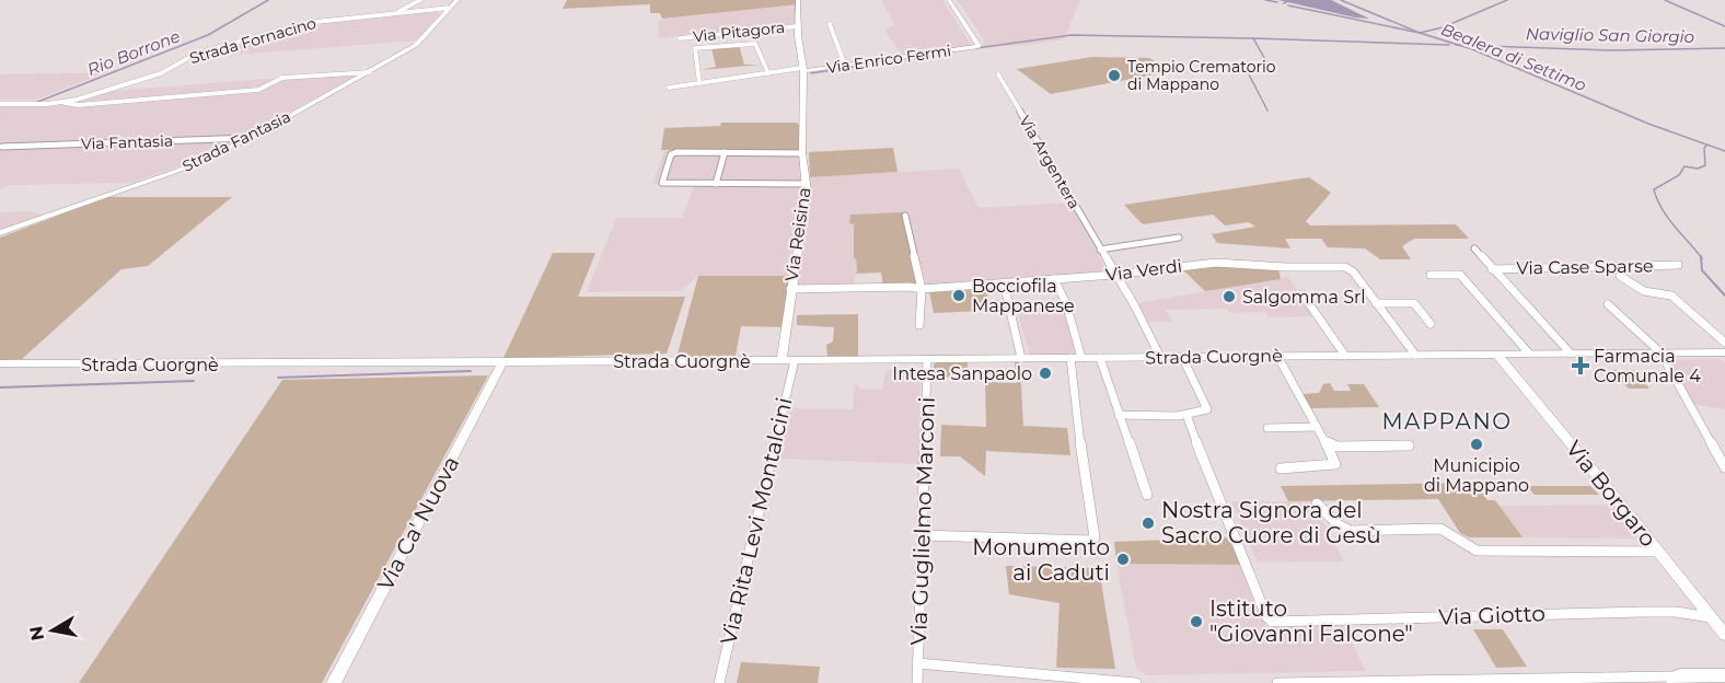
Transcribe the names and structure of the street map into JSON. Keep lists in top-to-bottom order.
{
  "streets": {
    "street": [
      "Via Pitagora",
      "Strada Fornacino",
      "Via Enrico Fermi",
      "Strada Fantasia",
      "Via Fantasia",
      "Via Argentera",
      "Via Reisina",
      "Via Case Sparse",
      "Via Verdi",
      "Strada Cuorgnè",
      "Via Borgaro",
      "Via Rita Levi Montalcini",
      "Via Guglielmo Marconi",
      "Via Ca' Nuova",
      "Via Giotto"
    ]
  },
  "crossings": [
    ["Via Pitagora", "Via Reisina"],
    ["Strada Fornacino", "Strada Fantasia"],
    ["Via Enrico Fermi", "Via Reisina"],
    ["Strada Fantasia", "Via Fantasia"],
    ["Via Argentera", "Via Verdi"],
    ["Via Argentera", "Strada Cuorgnè"],
    ["Via Reisina", "Via Verdi"],
    ["Via Reisina", "Strada Cuorgnè"],
    ["Via Case Sparse", "Strada Cuorgnè"],
    ["Via Verdi", "Strada Cuorgnè"],
    ["Strada Cuorgnè", "Via Borgaro"],
    ["Strada Cuorgnè", "Via Rita Levi Montalcini"],
    ["Strada Cuorgnè", "Via Guglielmo Marconi"],
    ["Strada Cuorgnè", "Via Ca' Nuova"],
    ["Via Borgaro", "Via Giotto"]
  ],
  "districts": ["MAPPANO"],
  "water": ["Naviglio San Giorgio", "Rio Borrone", "Bealera di Settimo"],
  "places": {
    "other": [
      "Tempio Crematorio di Mappano",
      "Bocciofila Mappanese",
      "Salgomma Srl",
      "Intesa Sanpaolo",
      "Municipio di Mappano",
      "Nostra Signora del Sacro Cuore di Gesù",
      "Monumento ai Caduti",
      "Istituto \"Giovanni Falcone\""
    ],
    "health": ["Farmacia Comunale 4"]
  },
  "north": "left"
}
